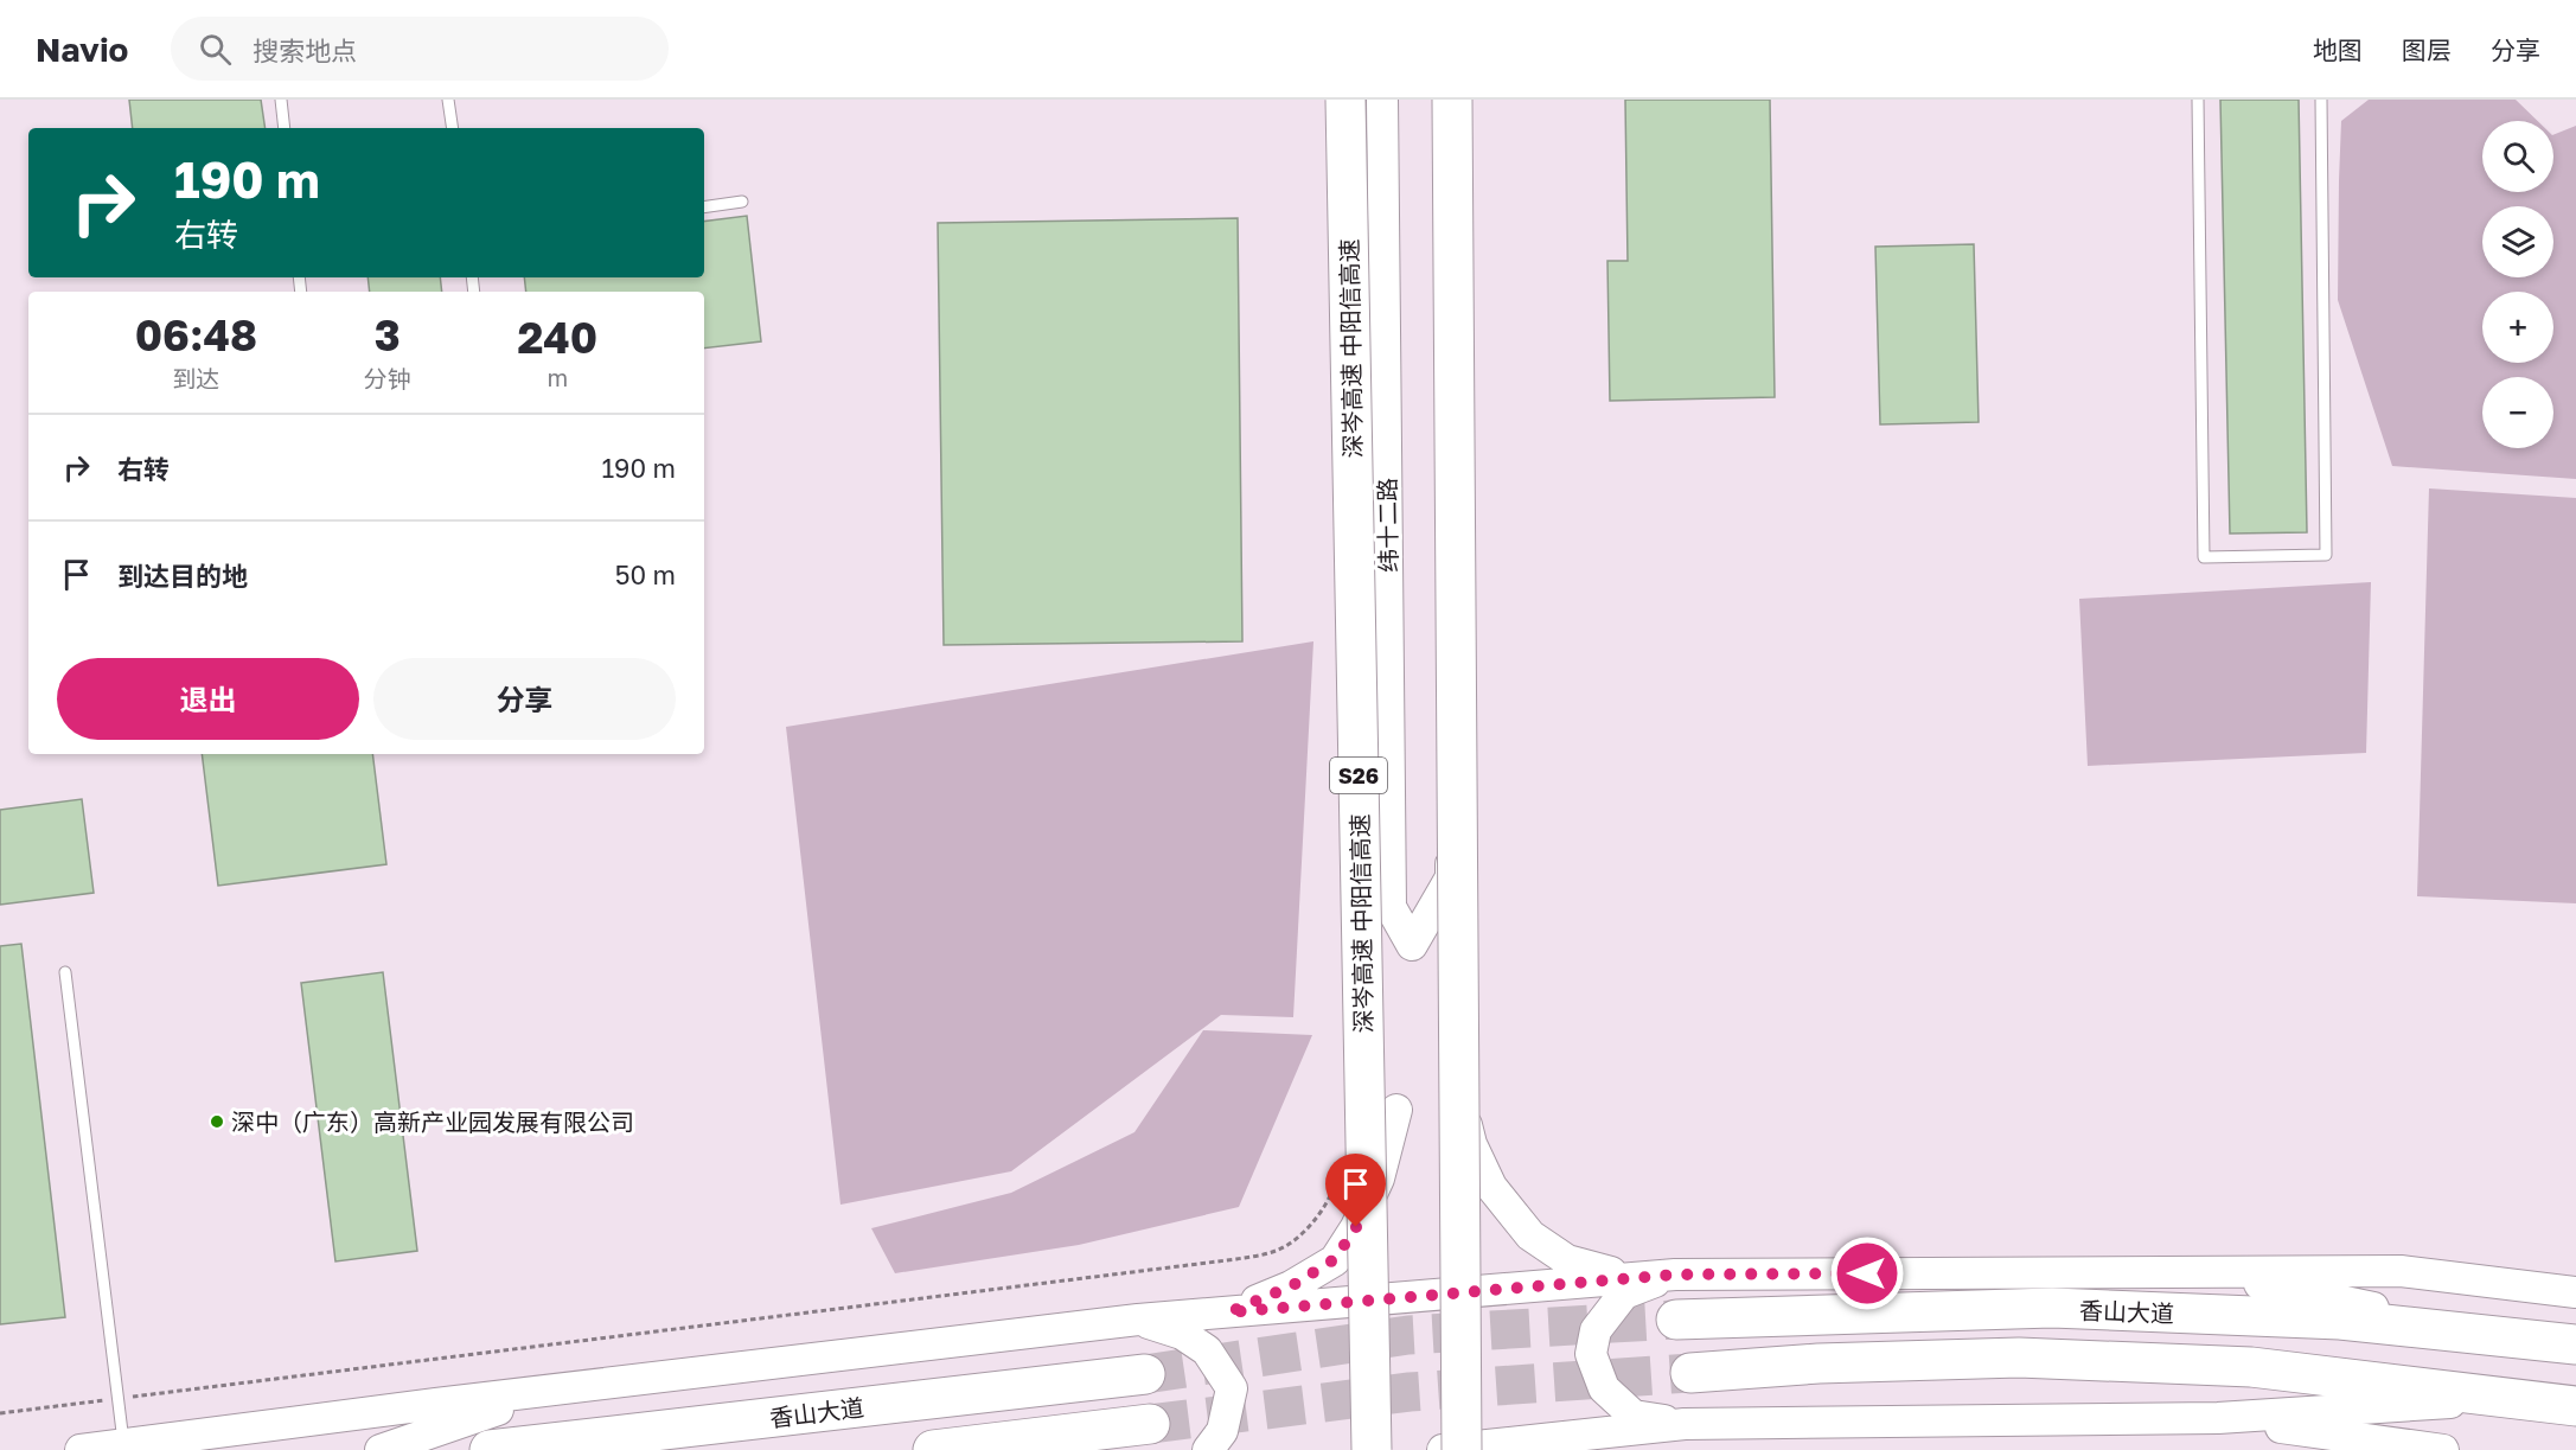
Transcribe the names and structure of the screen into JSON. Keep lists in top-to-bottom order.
{
  "streets": {
    "highway": ["深岑高速 中阳信高速", "S26", "香山大道"],
    "main road": ["纬十二路"]
  },
  "places": ["深中（广东）高新产业园发展有限公司"],
  "page": {
    "header": "Navio",
    "search": "搜索地点",
    "nav": ["地图", "图层", "分享"],
    "map_buttons": ["+", "−"],
    "turn": ["190 m", "右转"],
    "eta": [
      "06:48",
      "到达",
      "3",
      "分钟",
      "240",
      "m"
    ],
    "list": [
      {
        "name": "右转",
        "value": "190 m"
      },
      {
        "name": "到达目的地",
        "value": "50 m"
      }
    ],
    "buttons": ["退出", "分享"]
  }
}
